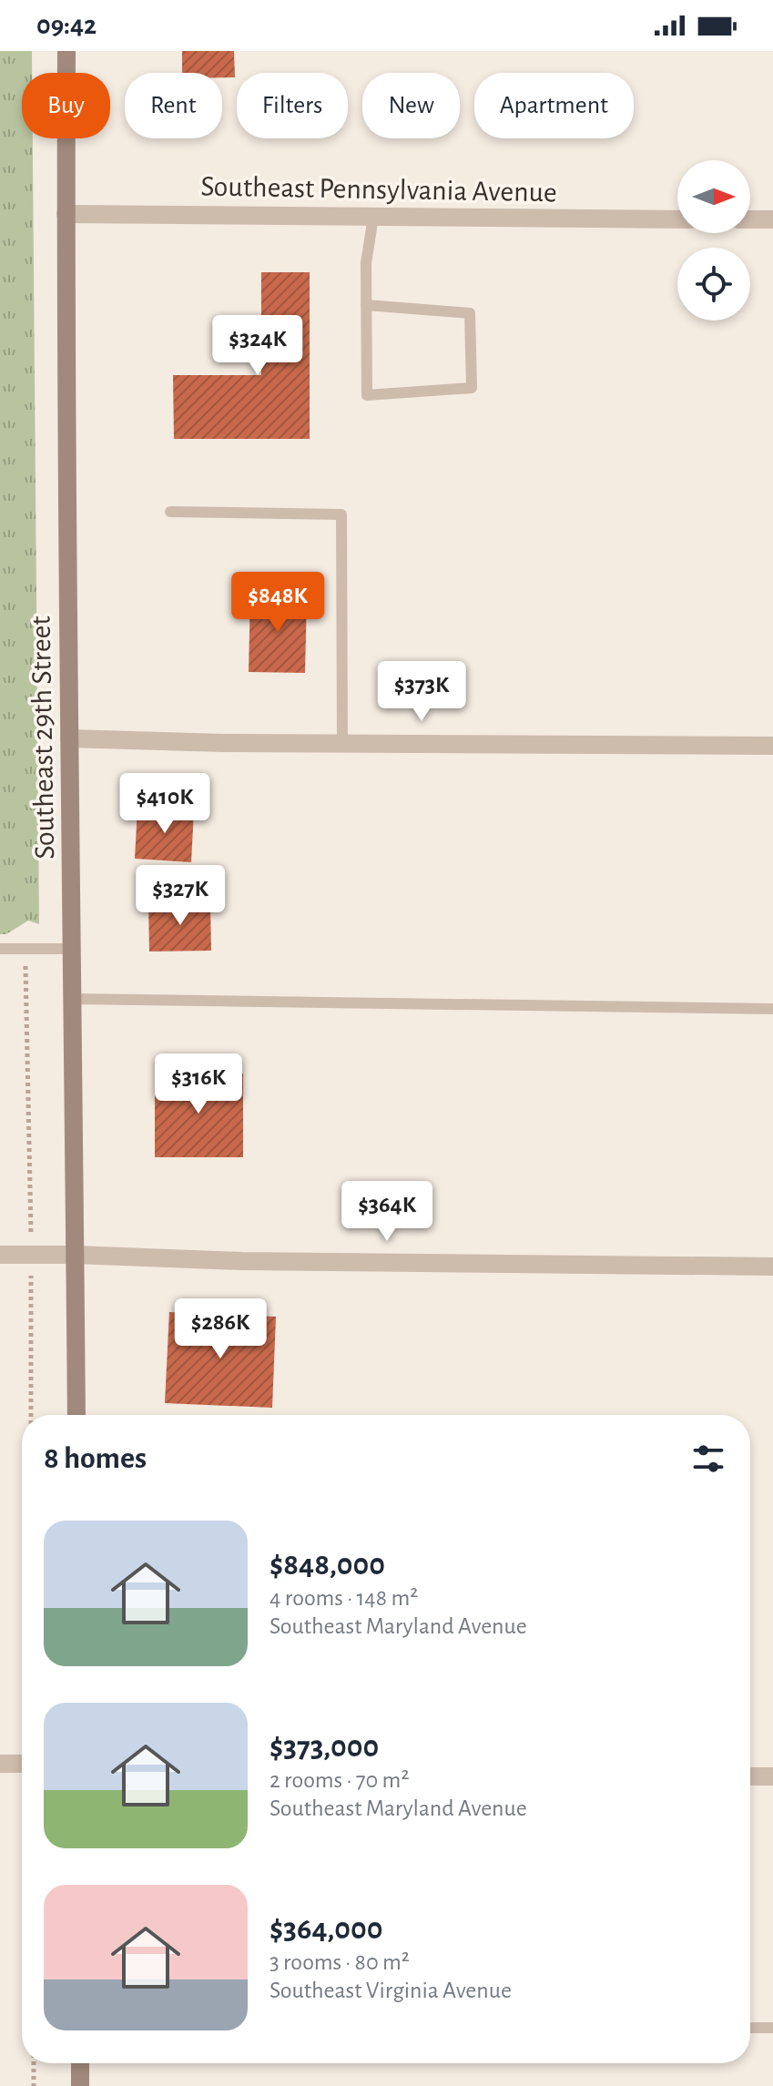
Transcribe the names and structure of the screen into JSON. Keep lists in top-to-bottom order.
{
  "streets": {
    "main road": ["Southeast 29th Street"],
    "street": ["Southeast Pennsylvania Avenue"]
  },
  "crossings": [
    ["Southeast Pennsylvania Avenue", "Southeast 29th Street"]
  ],
  "north": "right",
  "page": {
    "status": "09:42",
    "chip": [
      "Buy",
      "Rent",
      "Filters",
      "New",
      "Apartment"
    ],
    "price": [
      "$324K",
      "$848K",
      "$373K",
      "$410K",
      "$327K",
      "$316K",
      "$364K",
      "$286K"
    ],
    "heading": "8 homes",
    "list": [
      {
        "name": "$848,000",
        "note": "4 rooms · 148 m² · Southeast Maryland Avenue"
      },
      {
        "name": "$373,000",
        "note": "2 rooms · 70 m² · Southeast Maryland Avenue"
      },
      {
        "name": "$364,000",
        "note": "3 rooms · 80 m² · Southeast Virginia Avenue"
      }
    ]
  }
}
